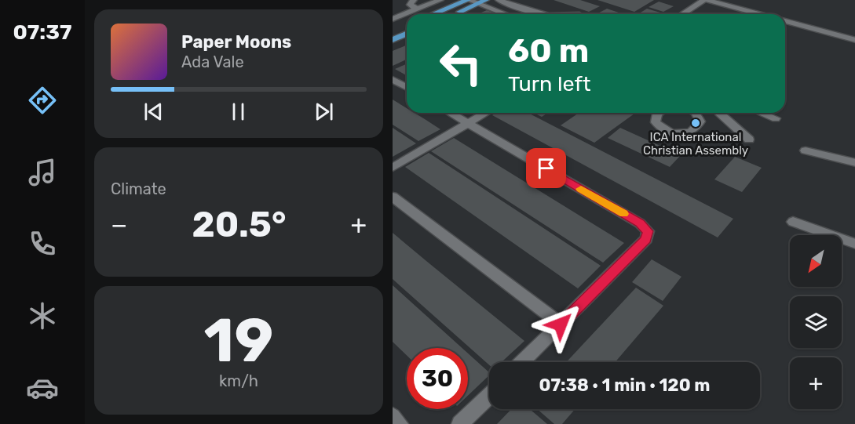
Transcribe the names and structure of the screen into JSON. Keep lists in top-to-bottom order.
{
  "places": ["ICA International Christian Assembly"],
  "north": "bottom left",
  "page": {
    "tabs": "07:37",
    "turn": ["60 m", "Turn left"],
    "song": ["Paper Moons", "Ada Vale"],
    "tile": [
      "Climate",
      ["19", "km/h"]
    ],
    "heat": ["−", "20.5°", "+"],
    "map_buttons": "+",
    "limit": "30",
    "trip": "07:38 · 1 min · 120 m"
  }
}
